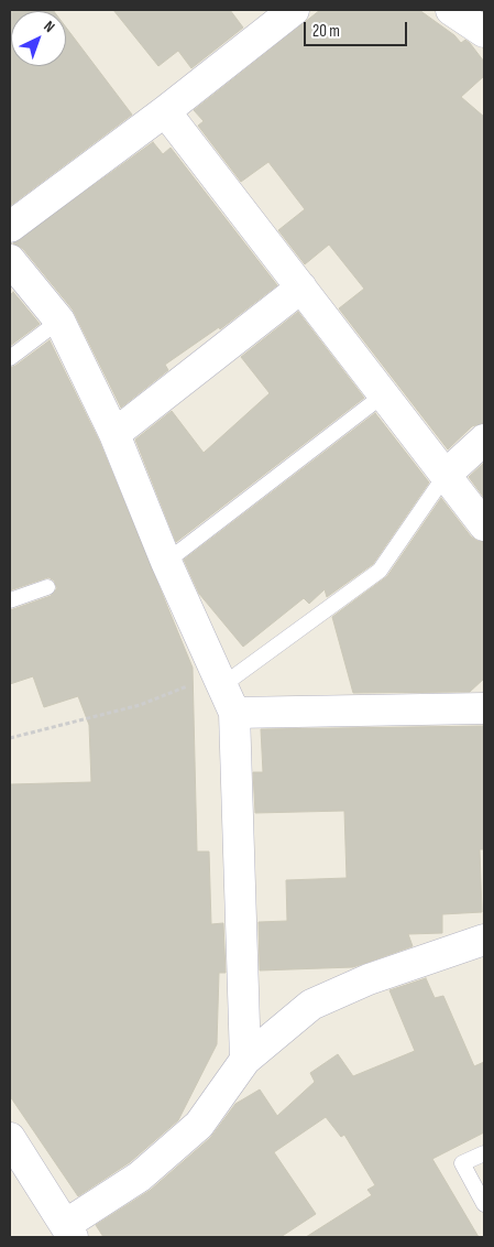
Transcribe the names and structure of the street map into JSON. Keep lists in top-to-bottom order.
{
  "scale_bar": "20 m",
  "north": "top right"
}
